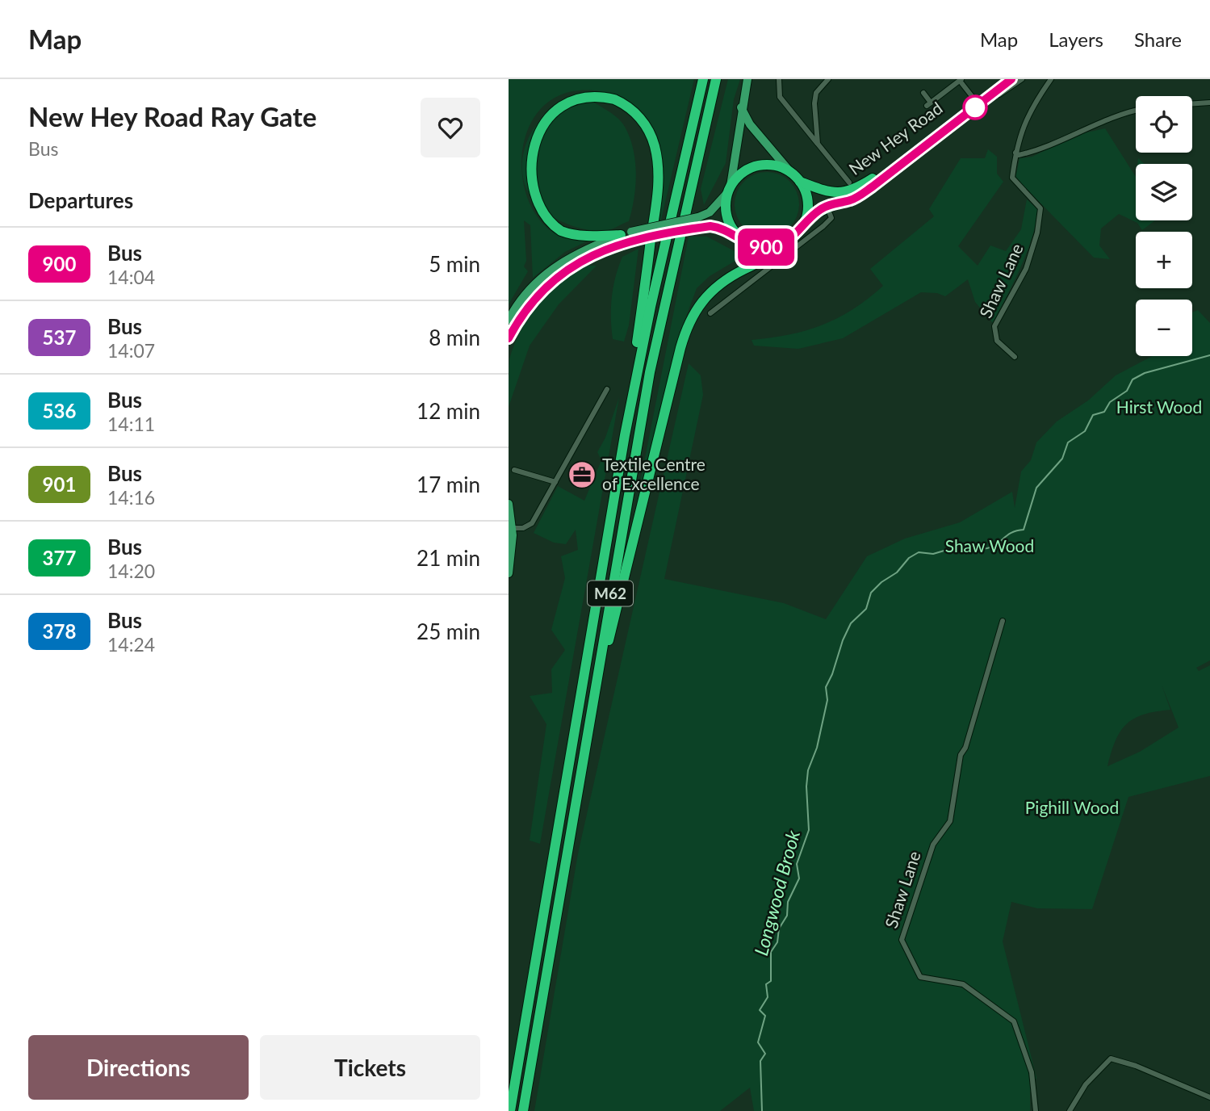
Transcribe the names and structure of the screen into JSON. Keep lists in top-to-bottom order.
{
  "streets": {
    "highway": ["New Hey Road", "M62"],
    "street": ["Shaw Lane"]
  },
  "water": ["Longwood Brook"],
  "parks": ["Hirst Wood", "Shaw Wood", "Pighill Wood"],
  "places": {
    "office": ["Textile Centre of Excellence"]
  },
  "lines": ["bus line 900"],
  "page": {
    "header": "Map",
    "nav": ["Map", "Layers", "Share"],
    "heading": [
      ["New Hey Road Ray Gate", "Bus"],
      "Departures"
    ],
    "on_map": "900",
    "map_buttons": ["+", "−"],
    "list": [
      {
        "mark": "900",
        "name": "Bus",
        "note": "14:04",
        "value": "5 min"
      },
      {
        "mark": "537",
        "name": "Bus",
        "note": "14:07",
        "value": "8 min"
      },
      {
        "mark": "536",
        "name": "Bus",
        "note": "14:11",
        "value": "12 min"
      },
      {
        "mark": "901",
        "name": "Bus",
        "note": "14:16",
        "value": "17 min"
      },
      {
        "mark": "377",
        "name": "Bus",
        "note": "14:20",
        "value": "21 min"
      },
      {
        "mark": "378",
        "name": "Bus",
        "note": "14:24",
        "value": "25 min"
      }
    ],
    "buttons": ["Directions", "Tickets"]
  }
}
